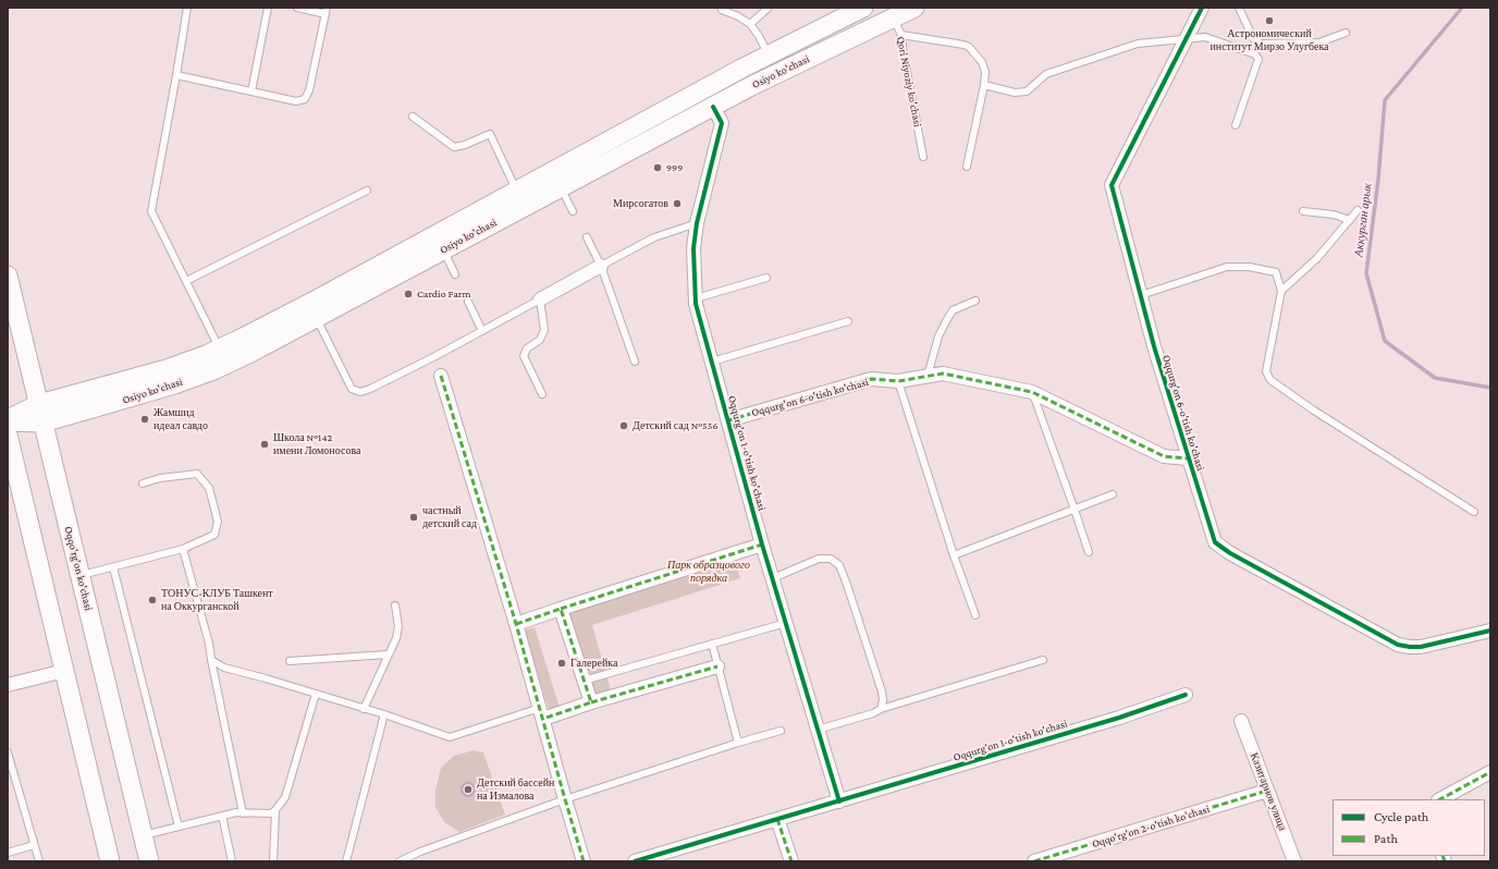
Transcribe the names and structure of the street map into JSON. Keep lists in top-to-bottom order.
{
  "streets": {
    "main road": ["Osiyo ko'chasi", "Oqqo'rg'on ko'chasi"],
    "street": [
      "Oqqurg'on 6-o'tish ko'chasi",
      "Oqqurg'on 1-o'tish ko'chasi",
      "Казитарнов улица",
      "Oqqo'rg'on 2-o'tish ko'chasi"
    ],
    "lane": ["Qori Niyoziy ko'chasi"]
  },
  "crossings": [
    ["Osiyo ko'chasi", "Qori Niyoziy ko'chasi"],
    ["Osiyo ko'chasi", "Oqqurg'on 1-o'tish ko'chasi"],
    ["Osiyo ko'chasi", "Oqqo'rg'on ko'chasi"],
    ["Oqqurg'on 6-o'tish ko'chasi", "Oqqurg'on 1-o'tish ko'chasi"],
    ["Казитарнов улица", "Oqqo'rg'on 2-o'tish ko'chasi"]
  ],
  "water": ["Аккурган арык"],
  "parks": ["Парк образцового порядка"],
  "places": [
    "Астрономический институт Мирзо Улугбека",
    "999",
    "Мирсогатов",
    "Cardio Farm",
    "Жамшид идеал савдо",
    "Детский сад №556",
    "Школа №142 имени Ломоносова",
    "частный детский сад",
    "ТОНУС-КЛУБ Ташкент на Оккурганской",
    "Галерейка",
    "Детский бассейн на Измалова"
  ],
  "legend": ["Cycle path", "Path"]
}
